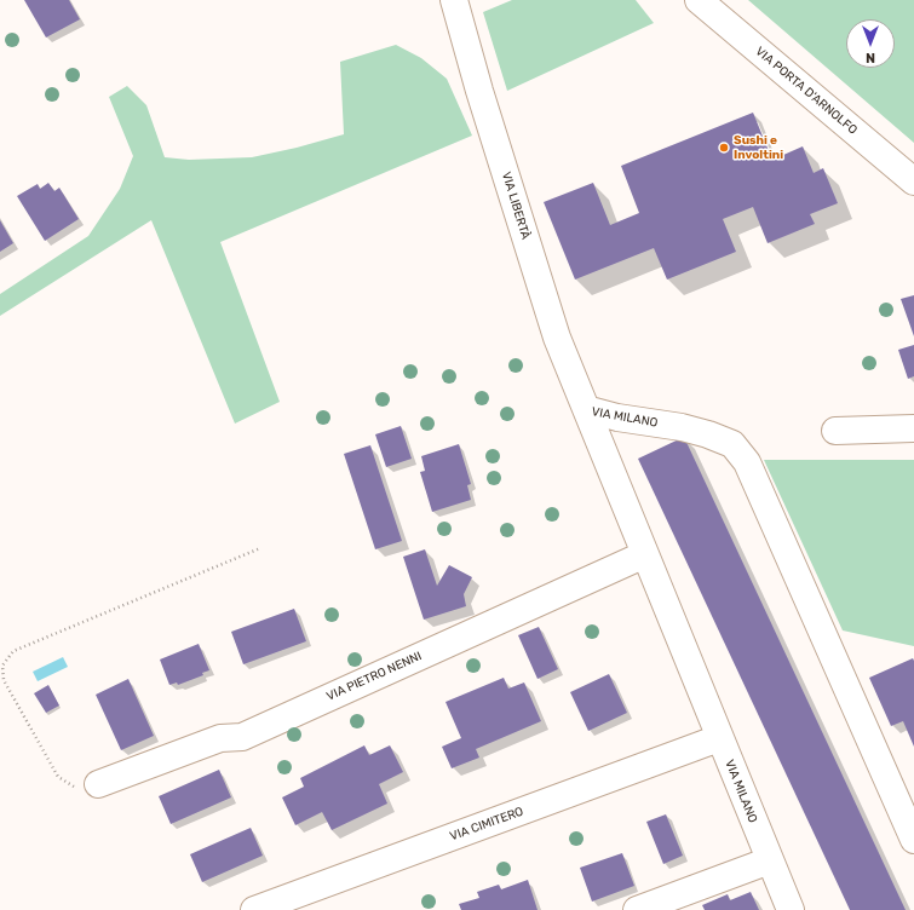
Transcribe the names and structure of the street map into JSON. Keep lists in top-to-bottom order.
{
  "streets": {
    "street": [
      "VIA PORTA D'ARNOLFO",
      "VIA LIBERTÀ",
      "VIA MILANO",
      "VIA PIETRO NENNI",
      "VIA CIMITERO"
    ]
  },
  "crossings": [
    ["VIA LIBERTÀ", "VIA MILANO"],
    ["VIA MILANO", "VIA PIETRO NENNI"],
    ["VIA MILANO", "VIA CIMITERO"]
  ],
  "places": ["Sushi e Involtini"],
  "north": "bottom"
}
